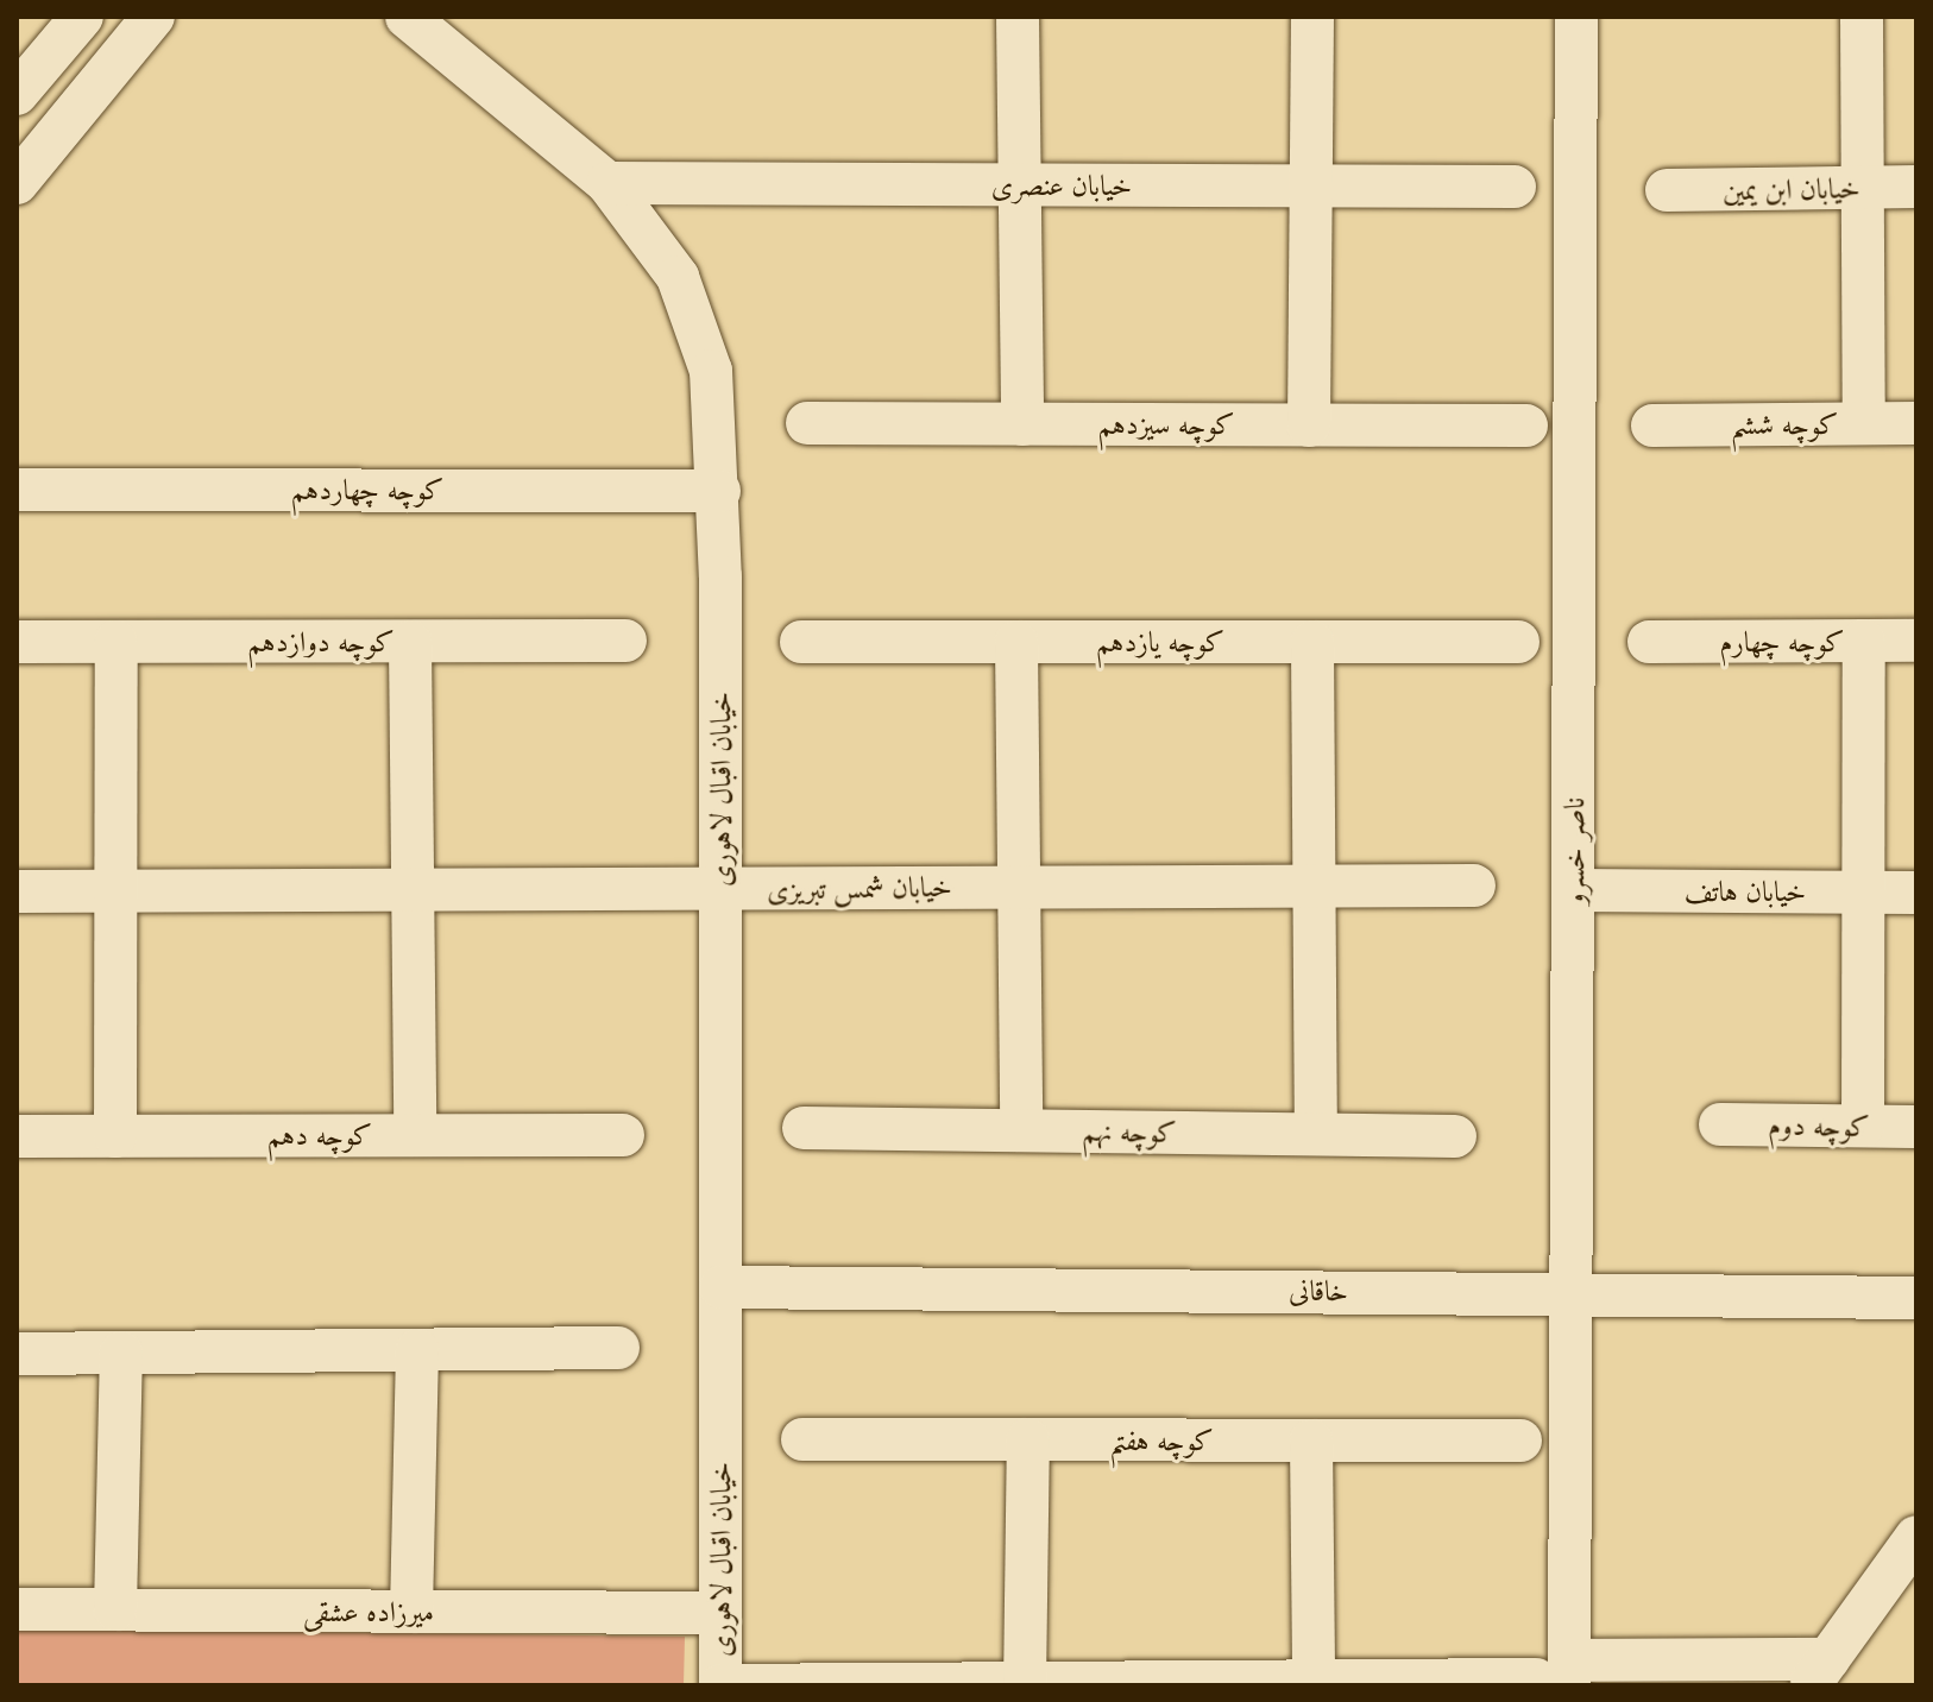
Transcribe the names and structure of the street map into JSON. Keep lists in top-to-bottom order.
{
  "streets": {
    "street": [
      "خیابان عنصری",
      "خیابان ابن یمین",
      "کوچه سیزدهم",
      "کوچه ششم",
      "کوچه چهاردهم",
      "کوچه دوازدهم",
      "کوچه یازدهم",
      "کوچه چهارم",
      "خیابان اقبال لاهوری",
      "ناصر خسرو",
      "خیابان شمس تبریزی",
      "خیابان هاتف",
      "کوچه دوم",
      "کوچه نهم",
      "کوچه دهم",
      "خاقانی",
      "کوچه هفتم",
      "میرزاده عشقی"
    ]
  },
  "crossings": [
    ["خیابان عنصری", "خیابان اقبال لاهوری"],
    ["کوچه چهاردهم", "خیابان اقبال لاهوری"],
    ["خیابان اقبال لاهوری", "خیابان شمس تبریزی"],
    ["خیابان اقبال لاهوری", "خاقانی"],
    ["خیابان اقبال لاهوری", "میرزاده عشقی"],
    ["ناصر خسرو", "خیابان هاتف"],
    ["ناصر خسرو", "خاقانی"]
  ]
}
